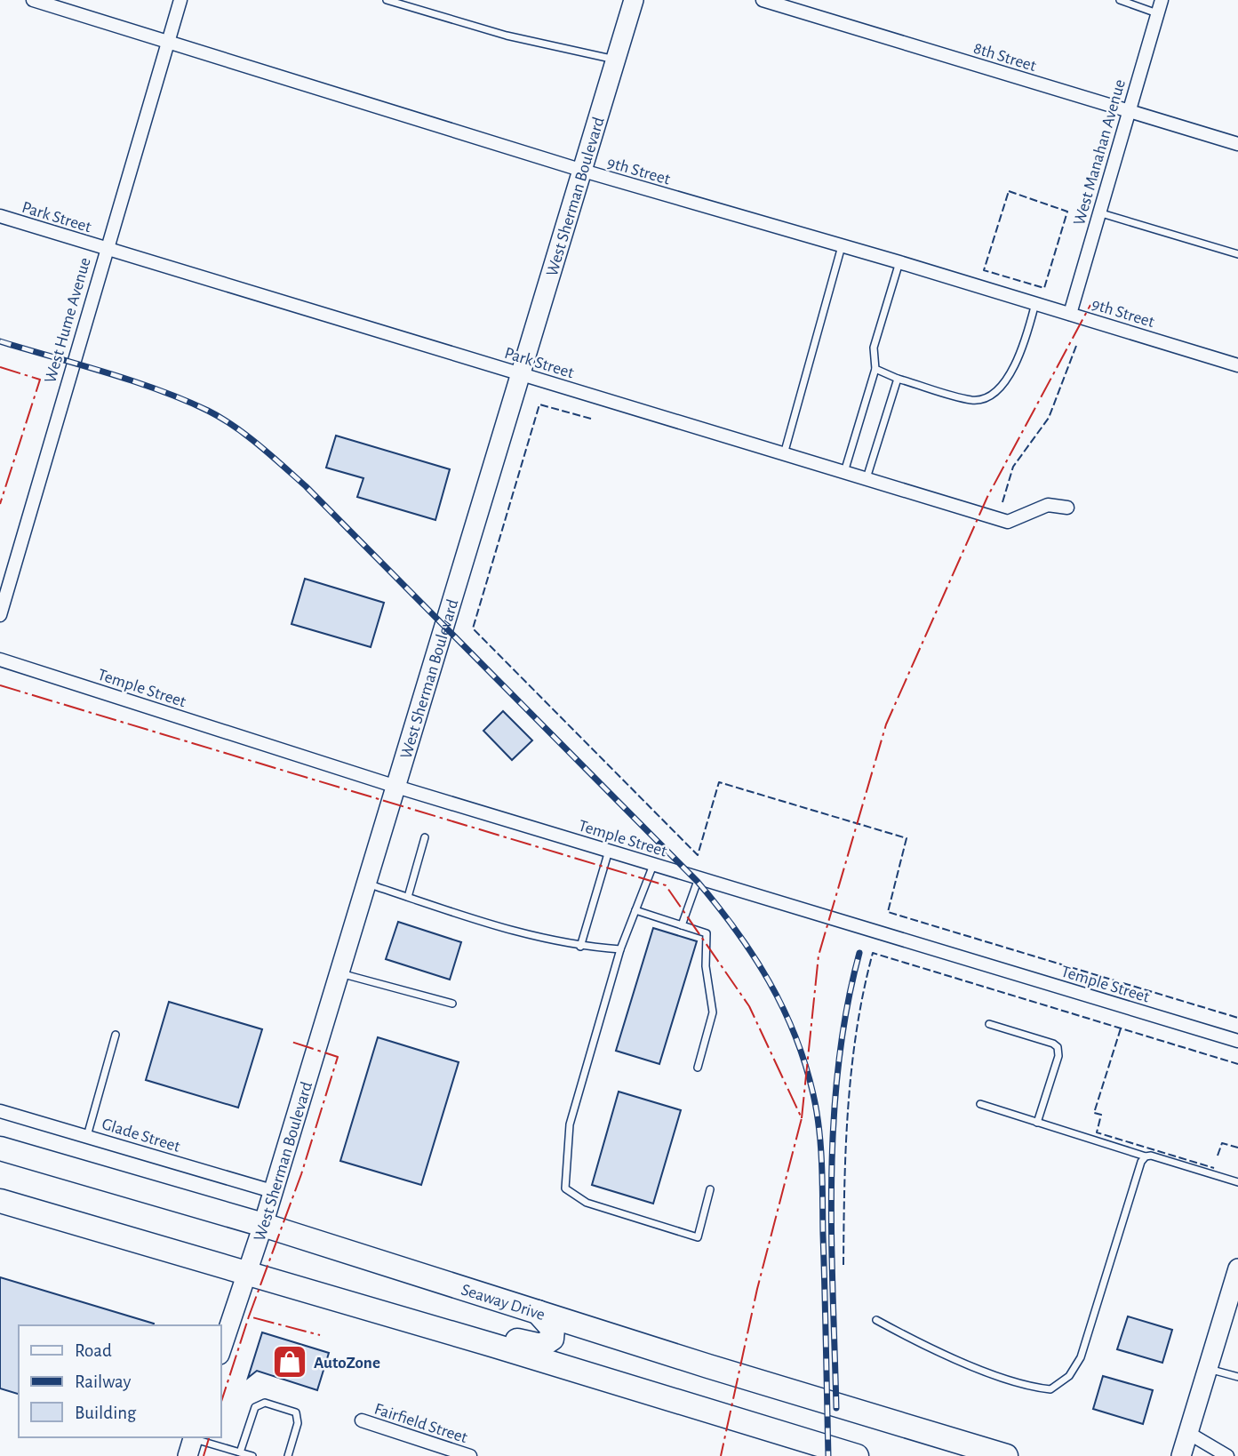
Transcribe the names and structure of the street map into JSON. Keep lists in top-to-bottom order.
{
  "streets": {
    "highway": ["Seaway Drive"],
    "main road": ["West Sherman Boulevard"],
    "street": [
      "8th Street",
      "West Manahan Avenue",
      "9th Street",
      "Park Street",
      "West Hume Avenue",
      "Temple Street",
      "Glade Street",
      "Fairfield Street"
    ]
  },
  "crossings": [
    ["8th Street", "West Manahan Avenue"],
    ["West Manahan Avenue", "9th Street"],
    ["9th Street", "West Sherman Boulevard"],
    ["9th Street", "West Hume Avenue"],
    ["West Sherman Boulevard", "Park Street"],
    ["West Sherman Boulevard", "Temple Street"],
    ["West Sherman Boulevard", "Glade Street"],
    ["West Sherman Boulevard", "Seaway Drive"],
    ["Park Street", "West Hume Avenue"]
  ],
  "places": {
    "shop": ["AutoZone"]
  },
  "legend": ["Road", "Railway", "Building"]
}
